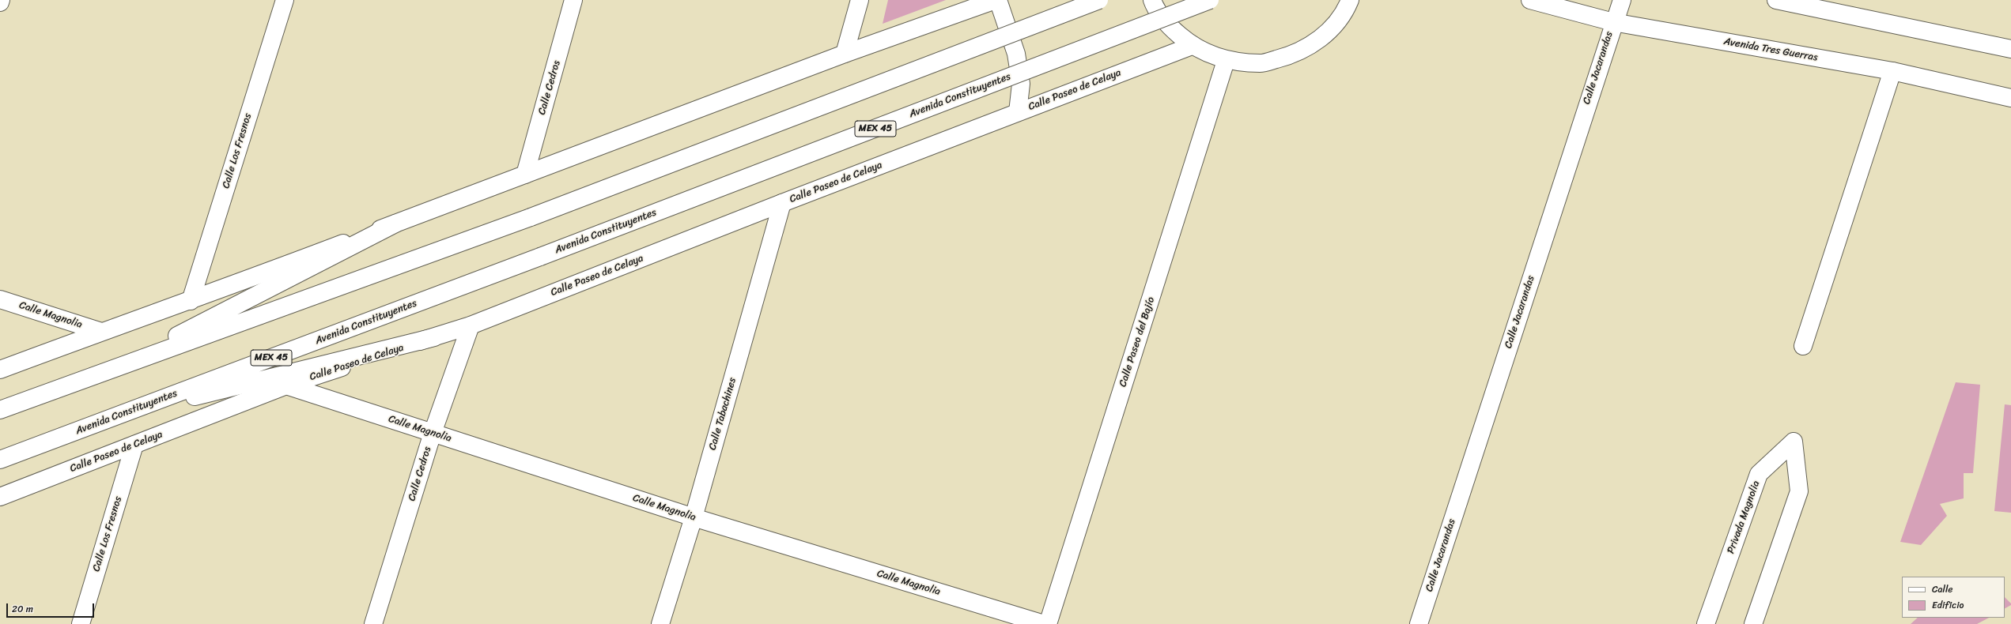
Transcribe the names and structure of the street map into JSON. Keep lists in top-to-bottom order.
{
  "streets": {
    "main road": [
      "Avenida Tres Guerras",
      "Calle Jacarandas",
      "Calle Cedros",
      "Calle Paseo de Celaya",
      "Avenida Constituyentes",
      "MEX 45",
      "Calle Los Fresnos",
      "Calle Magnolia",
      "Calle Paseo del Bajío",
      "Calle Tabachines",
      "Privada Magnolia"
    ]
  },
  "crossings": [
    ["Avenida Tres Guerras", "Calle Jacarandas"],
    ["Calle Cedros", "Calle Paseo de Celaya"],
    ["Calle Cedros", "Calle Magnolia"],
    ["Calle Paseo de Celaya", "Calle Los Fresnos"],
    ["Calle Paseo de Celaya", "Calle Magnolia"],
    ["Calle Paseo de Celaya", "Calle Tabachines"],
    ["Calle Magnolia", "Calle Tabachines"]
  ],
  "legend": ["Calle", "Edificio"],
  "scale_bar": "20 m"
}
